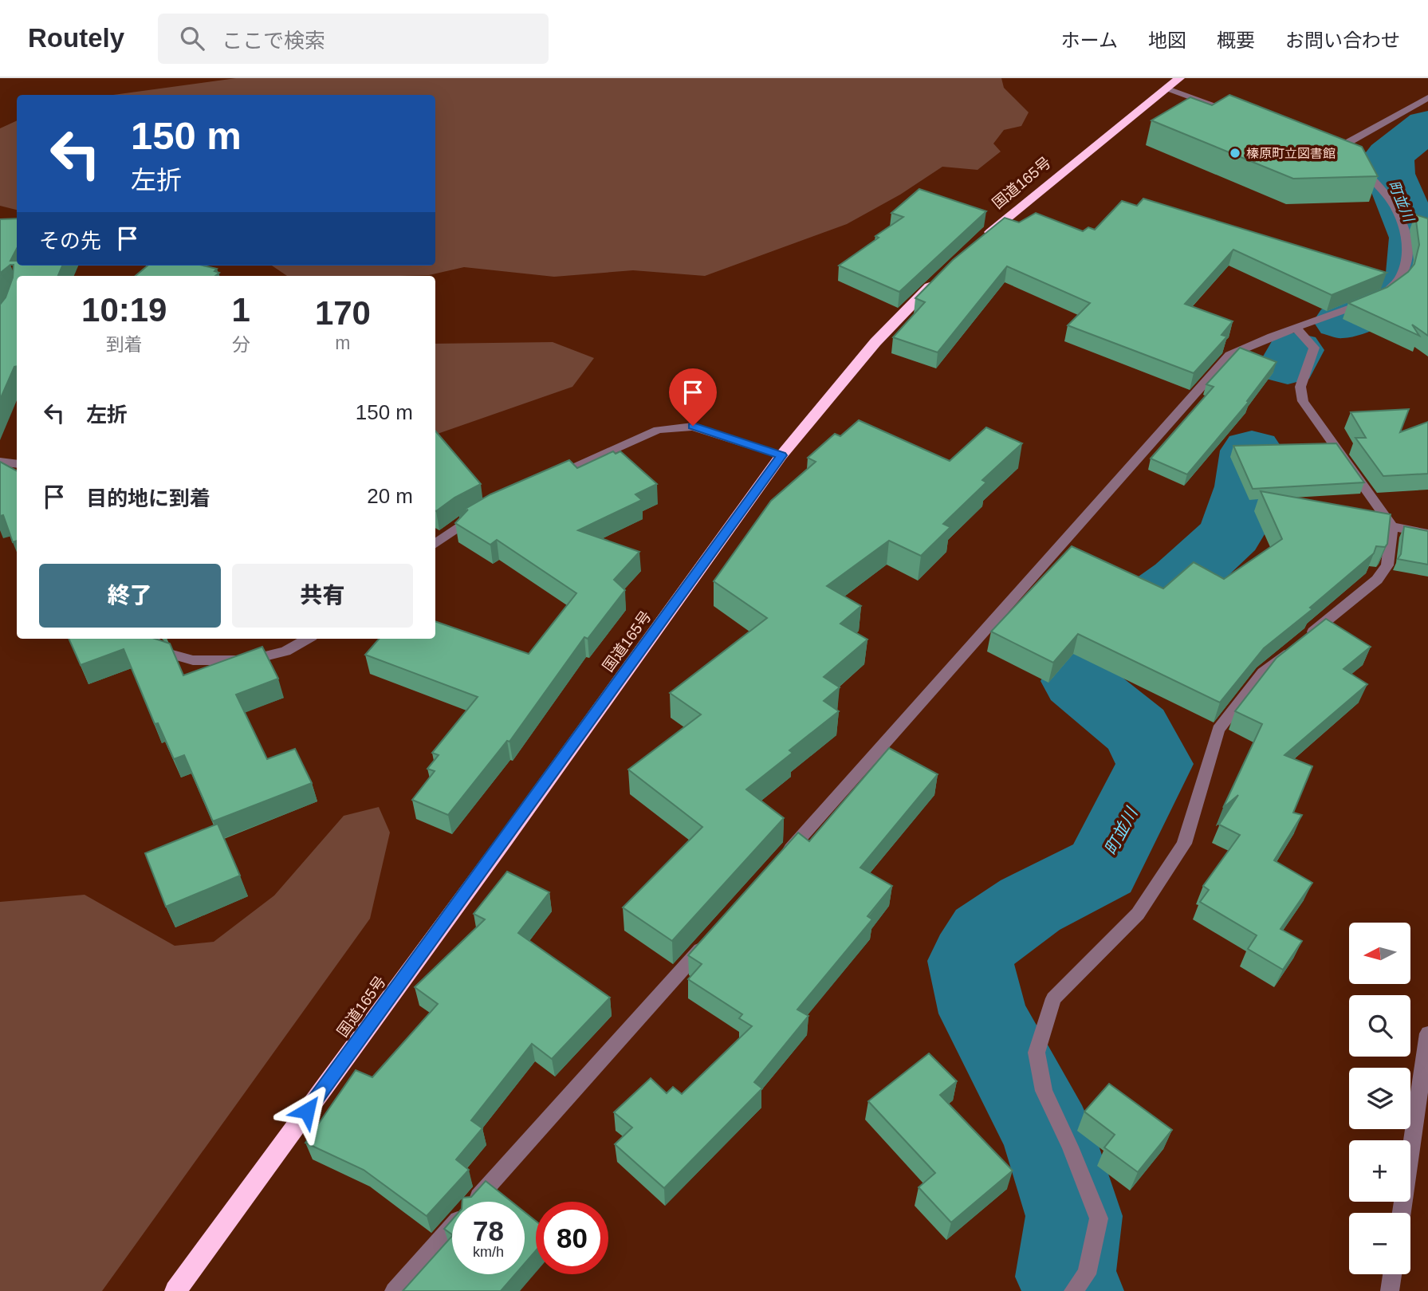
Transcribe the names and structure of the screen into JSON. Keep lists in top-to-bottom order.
{
  "streets": {
    "highway": ["国道165号"]
  },
  "water": ["町並川"],
  "places": ["榛原町立図書館"],
  "north": "left",
  "page": {
    "header": "Routely",
    "search": "ここで検索",
    "nav": [
      "ホーム",
      "地図",
      "概要",
      "お問い合わせ"
    ],
    "turn": ["150 m", "左折"],
    "then": "その先",
    "eta": [
      "10:19",
      "到着",
      "1",
      "分",
      "170",
      "m"
    ],
    "list": [
      {
        "name": "左折",
        "value": "150 m"
      },
      {
        "name": "目的地に到着",
        "value": "20 m"
      }
    ],
    "buttons": ["終了", "共有"],
    "map_buttons": ["+", "−"],
    "speed": "78 km/h",
    "limit": "80"
  }
}
